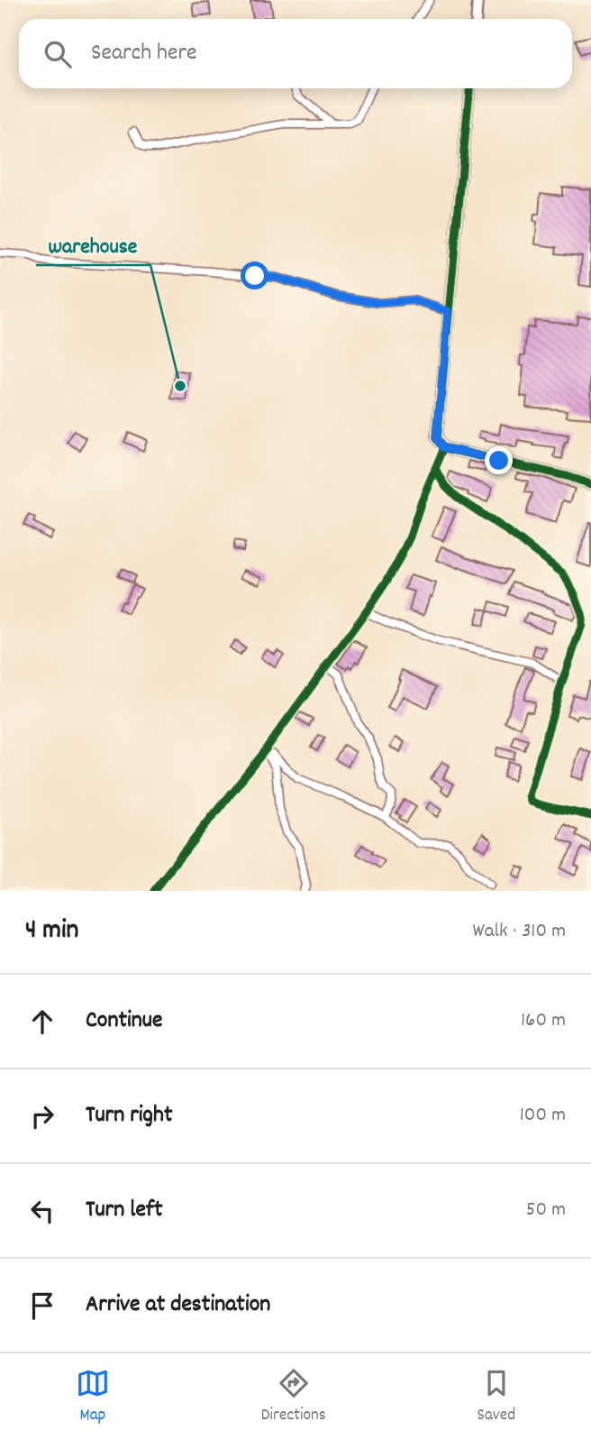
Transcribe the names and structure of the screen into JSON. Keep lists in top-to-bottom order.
{
  "places": ["warehouse"],
  "page": {
    "search": "Search here",
    "heading": ["4 min", "Walk · 310 m"],
    "list": [
      ["Continue", "160 m"],
      ["Turn right", "100 m"],
      ["Turn left", "50 m"],
      "Arrive at destination"
    ],
    "nav": ["Map", "Directions", "Saved"]
  }
}
